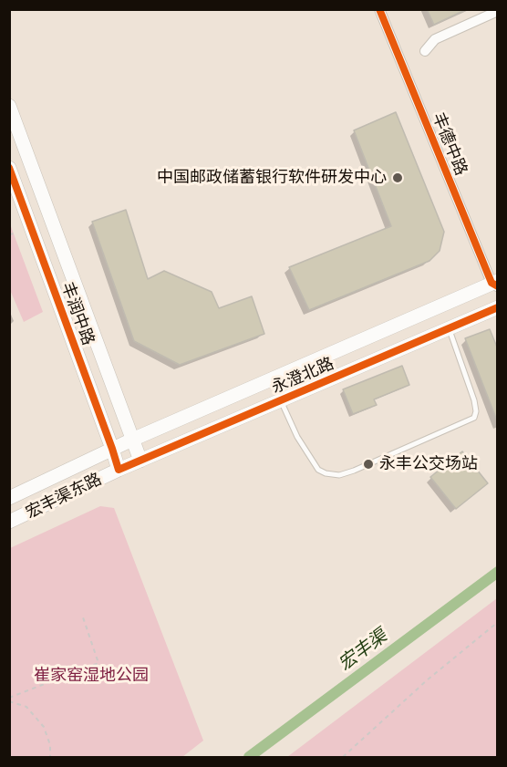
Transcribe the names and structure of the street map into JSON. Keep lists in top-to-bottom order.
{
  "streets": {
    "street": [
      "丰德中路",
      "丰润中路",
      "永澄北路",
      "宏丰渠东路"
    ]
  },
  "crossings": [
    ["丰德中路", "永澄北路"],
    ["丰润中路", "永澄北路"],
    ["丰润中路", "宏丰渠东路"],
    ["永澄北路", "宏丰渠东路"]
  ],
  "water": ["宏丰渠"],
  "parks": ["崔家窑湿地公园"],
  "places": ["中国邮政储蓄银行软件研发中心", "永丰公交场站"]
}
